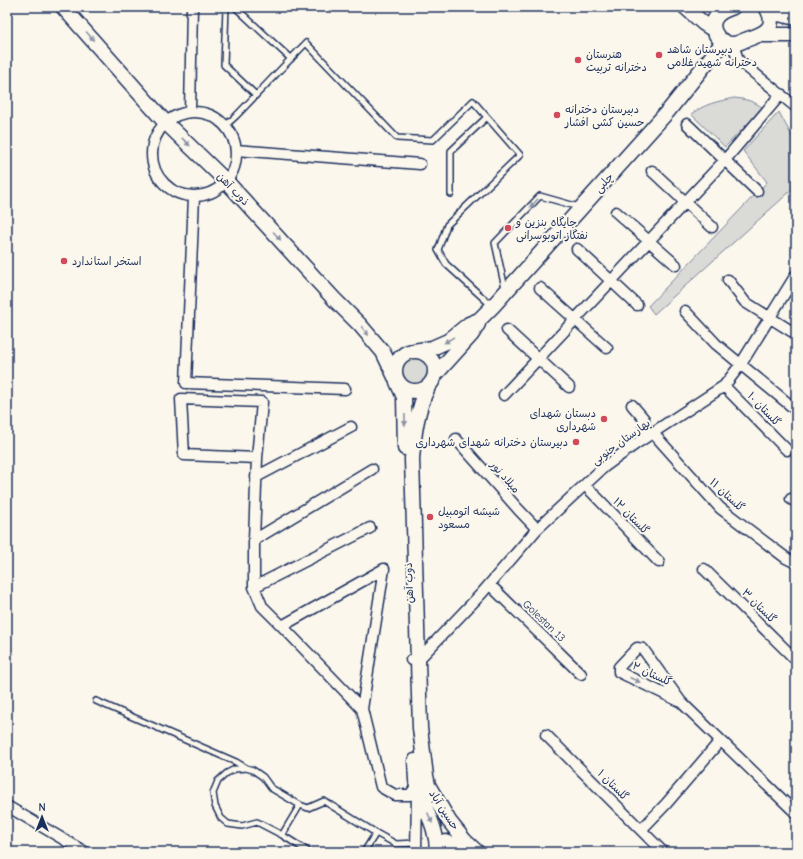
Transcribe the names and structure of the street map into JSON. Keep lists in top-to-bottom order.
{
  "streets": {
    "main road": ["چلبی", "ذوب آهن", "حسین آباد"],
    "street": [
      "گلستان ۱۰",
      "بهارستان جنوبی",
      "میلاد نور",
      "گلستان ۱۱",
      "گلستان ۱۲",
      "گلستان ۳",
      "Golestan 13",
      "گلستان ۲",
      "گلستان ۱"
    ]
  },
  "crossings": [
    ["ذوب آهن", "بهارستان جنوبی"],
    ["ذوب آهن", "حسین آباد"],
    ["گلستان ۱۰", "بهارستان جنوبی"],
    ["بهارستان جنوبی", "میلاد نور"],
    ["بهارستان جنوبی", "گلستان ۱۱"],
    ["بهارستان جنوبی", "گلستان ۱۲"],
    ["بهارستان جنوبی", "Golestan 13"]
  ],
  "one_way": ["ذوب آهن", "حسین آباد"],
  "places": [
    "دبیرستان شاهد دخترانه شهید غلامی",
    "هنرستان دخترانه تربیت",
    "دبیرستان دخترانه حسین کشی افشار",
    "جایگاه بنزین و نفتگاز اتوبوسرانی",
    "استخر استاندارد",
    "دبستان شهدای شهرداری",
    "دبیرستان دخترانه شهدای شهرداری",
    "شیشه اتومبیل مسعود"
  ],
  "north": "top"
}
